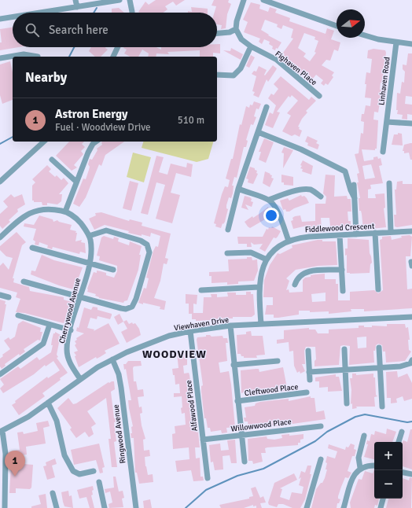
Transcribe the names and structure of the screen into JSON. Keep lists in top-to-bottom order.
{
  "streets": {
    "street": [
      "Fighaven Place",
      "Linhaven Road",
      "Fiddlewood Crescent",
      "Cherrywood Avenue",
      "Viewhaven Drive",
      "Cleftwood Place",
      "Alfawood Place",
      "Willowwood Place",
      "Ringwood Avenue"
    ]
  },
  "crossings": [
    ["Fiddlewood Crescent", "Viewhaven Drive"],
    ["Cherrywood Avenue", "Viewhaven Drive"],
    ["Viewhaven Drive", "Alfawood Place"],
    ["Viewhaven Drive", "Ringwood Avenue"],
    ["Alfawood Place", "Willowwood Place"]
  ],
  "districts": ["WOODVIEW"],
  "north": "right",
  "page": {
    "search": "Search here",
    "heading": "Nearby",
    "list": [
      {
        "mark": "1",
        "name": "Astron Energy",
        "note": "Fuel · Woodview Drive",
        "value": "510 m"
      }
    ],
    "map_buttons": ["+", "−"],
    "pins": "1"
  }
}
